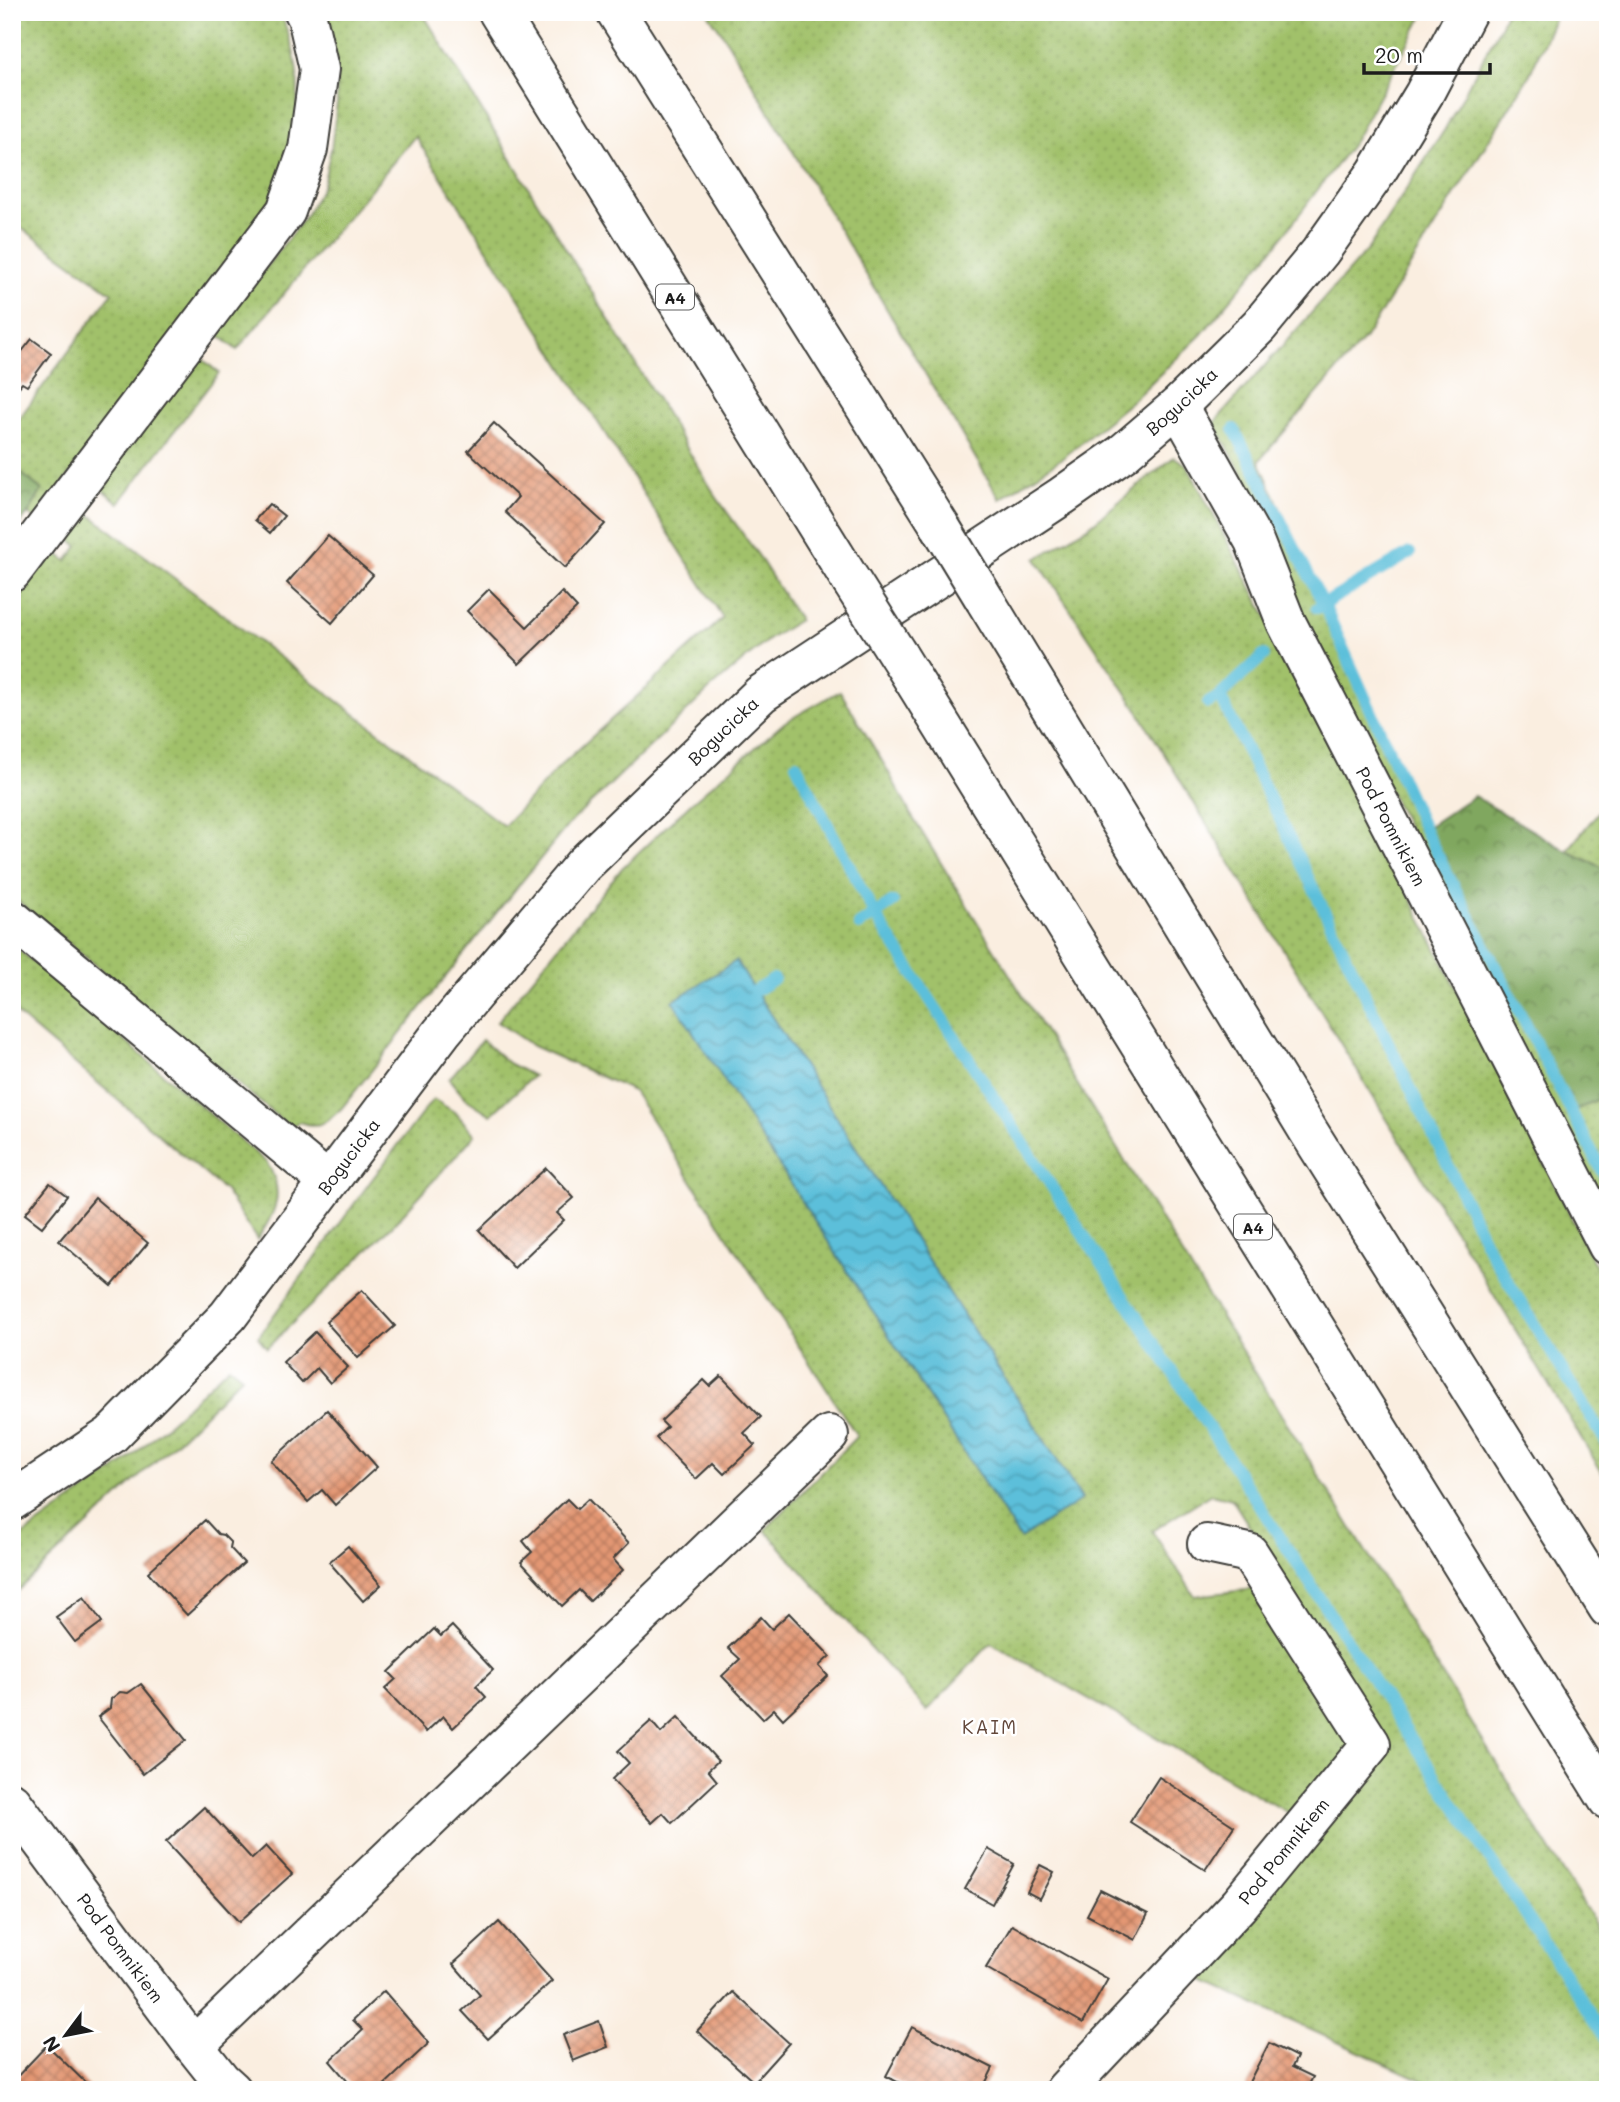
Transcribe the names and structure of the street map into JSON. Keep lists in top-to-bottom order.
{
  "streets": {
    "main road": ["A4", "Bogucicka", "Pod Pomnikiem"]
  },
  "crossings": [
    ["Bogucicka", "Pod Pomnikiem"]
  ],
  "districts": ["KAIM"],
  "scale_bar": "20 m",
  "north": "bottom left"
}
